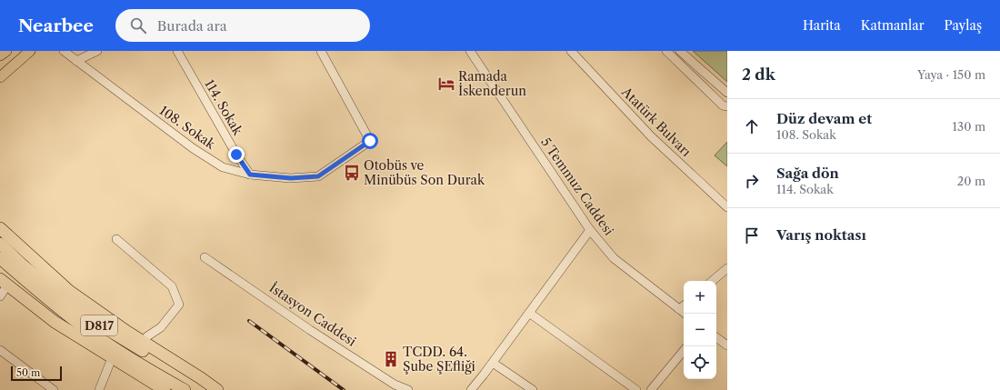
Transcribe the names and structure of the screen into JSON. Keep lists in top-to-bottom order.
{
  "streets": {
    "highway": ["D817"],
    "street": [
      "114. Sokak",
      "Atatürk Bulvarı",
      "108. Sokak",
      "5 Temmuz Caddesi",
      "İstasyon Caddesi"
    ]
  },
  "crossings": [
    ["114. Sokak", "108. Sokak"]
  ],
  "places": {
    "hotel": ["Ramada İskenderun"],
    "bus stop": ["Otobüs ve Minübüs Son Durak"],
    "building": ["TCDD. 64. Şube ŞEfliği"]
  },
  "scale_bar": "50 m",
  "page": {
    "header": "Nearbee",
    "search": "Burada ara",
    "nav": ["Harita", "Katmanlar", "Paylaş"],
    "heading": ["2 dk", "Yaya · 150 m"],
    "list": [
      ["Düz devam et", "108. Sokak", "130 m"],
      ["Sağa dön", "114. Sokak", "20 m"],
      "Varış noktası"
    ],
    "map_buttons": ["+", "−"],
    "scale": "50 m"
  }
}
